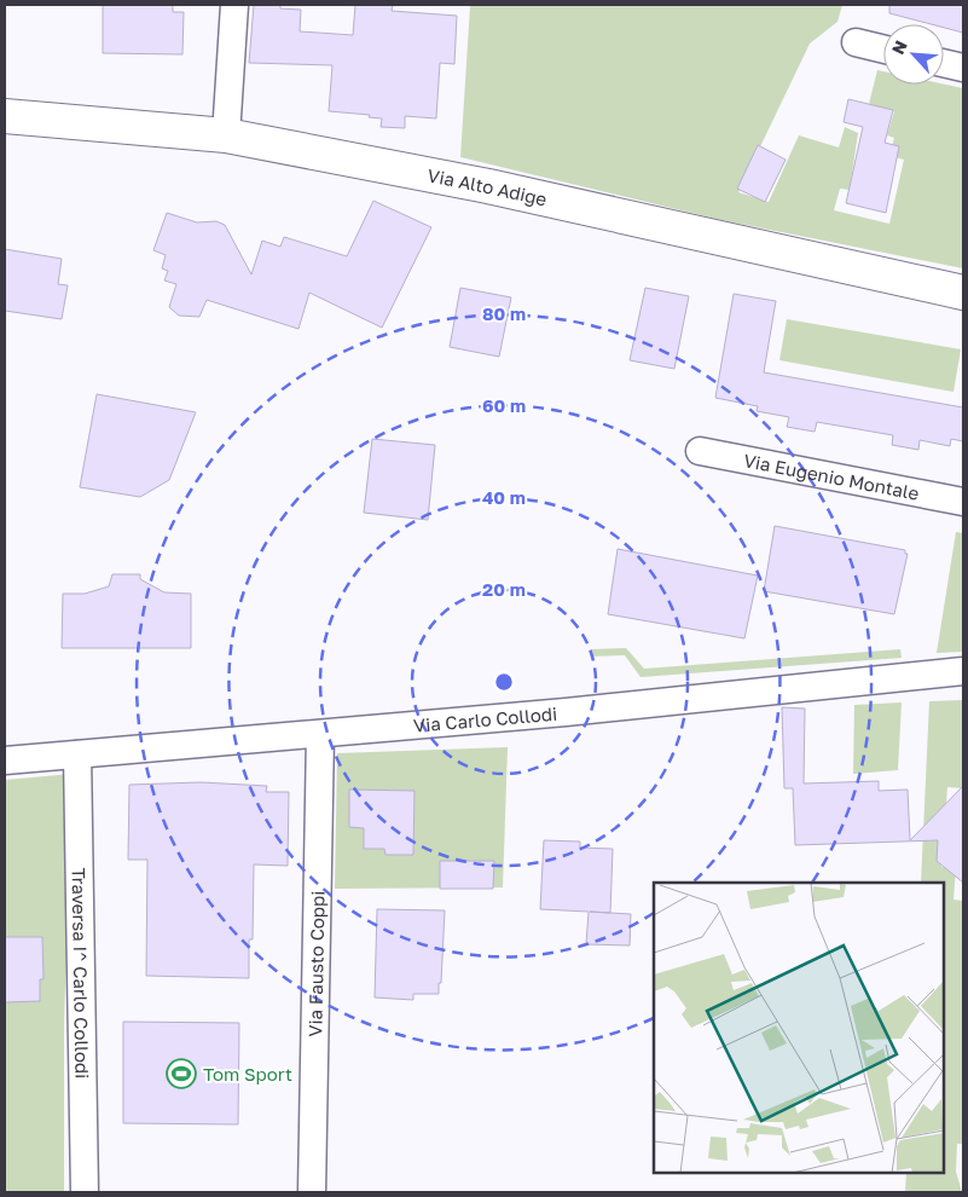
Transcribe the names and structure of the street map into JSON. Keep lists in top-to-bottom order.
{
  "streets": {
    "street": [
      "Via Alto Adige",
      "Via Eugenio Montale",
      "Via Carlo Collodi",
      "Via Fausto Coppi",
      "Traversa I^ Carlo Collodi"
    ]
  },
  "crossings": [
    ["Via Carlo Collodi", "Via Fausto Coppi"],
    ["Via Carlo Collodi", "Traversa I^ Carlo Collodi"]
  ],
  "places": {
    "sports": ["Tom Sport"]
  },
  "north": "top left",
  "rings": [
    "80 m",
    "60 m",
    "40 m",
    "20 m"
  ]
}
